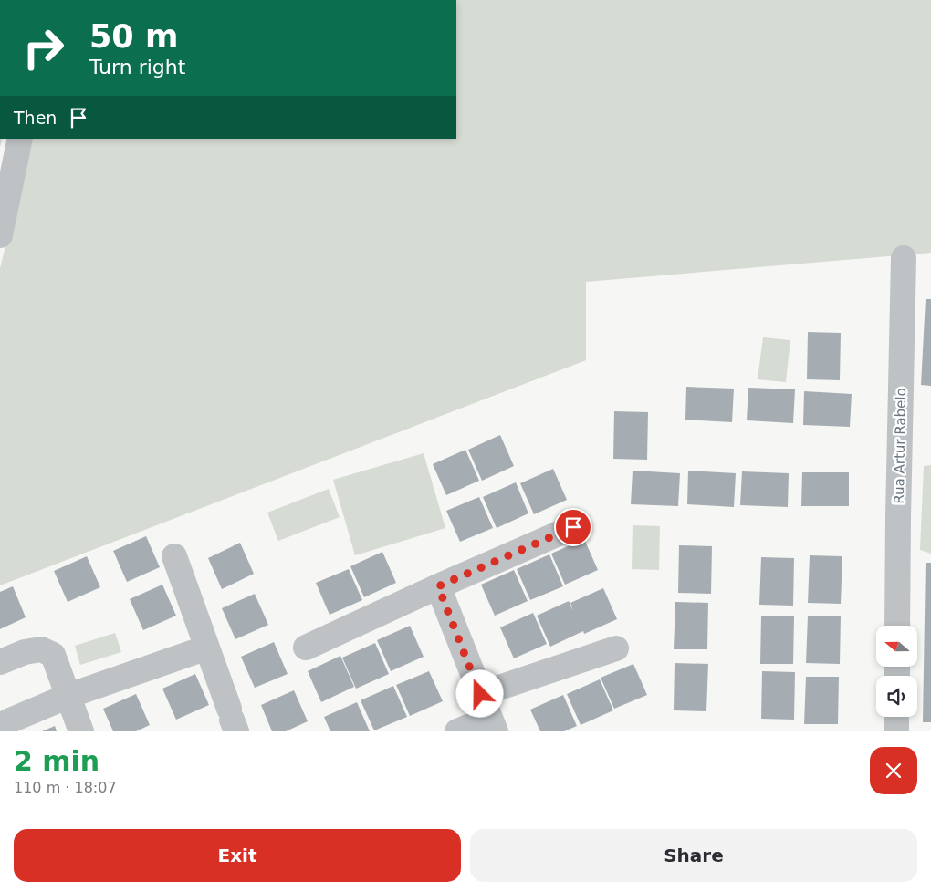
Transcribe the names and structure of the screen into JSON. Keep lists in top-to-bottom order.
{
  "streets": {
    "street": ["Rua Artur Rabelo"]
  },
  "north": "left",
  "page": {
    "turn": ["50 m", "Turn right"],
    "then": "Then",
    "heading": ["2 min", "110 m · 18:07"],
    "buttons": ["Exit", "Share"]
  }
}
